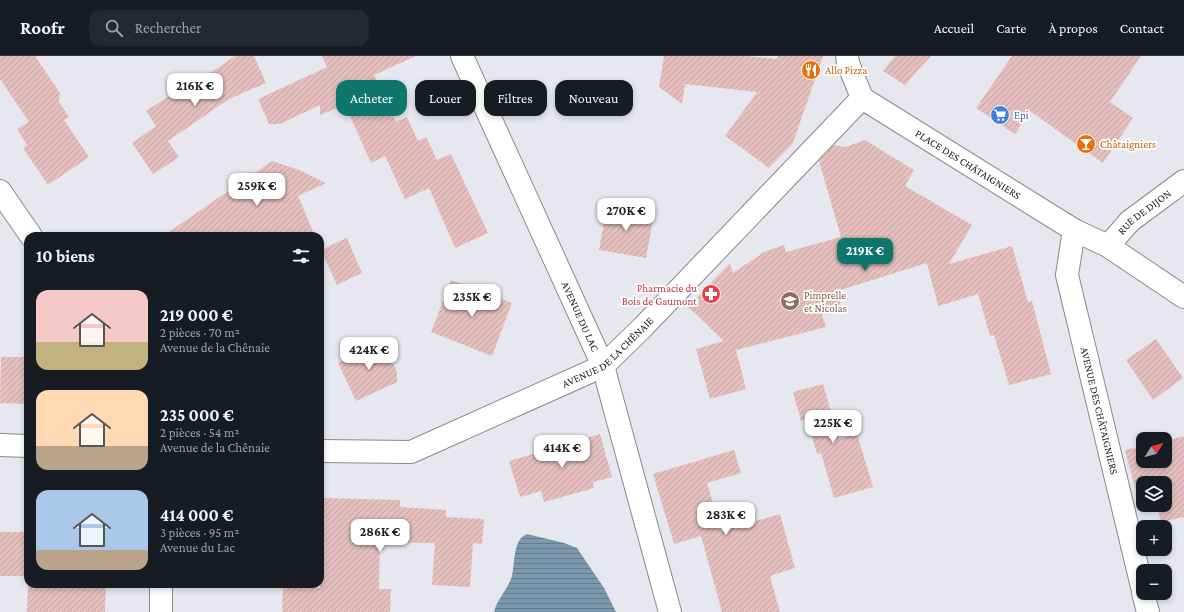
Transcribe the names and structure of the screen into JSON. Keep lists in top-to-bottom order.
{
  "streets": {
    "street": [
      "PLACE DES CHÂTAIGNIERS",
      "RUE DE DIJON",
      "AVENUE DU LAC",
      "AVENUE DE LA CHÊNAIE",
      "AVENUE DES CHÂTAIGNIERS"
    ]
  },
  "crossings": [
    ["PLACE DES CHÂTAIGNIERS", "RUE DE DIJON"],
    ["PLACE DES CHÂTAIGNIERS", "AVENUE DE LA CHÊNAIE"],
    ["PLACE DES CHÂTAIGNIERS", "AVENUE DES CHÂTAIGNIERS"],
    ["AVENUE DU LAC", "AVENUE DE LA CHÊNAIE"]
  ],
  "places": {
    "restaurant": ["Allo Pizza"],
    "supermarket": ["Epi"],
    "bar": ["Châtaigniers"],
    "pharmacy": ["Pharmacie du Bois de Gaumont"],
    "school or university": ["Pimprelle et Nicolas"]
  },
  "north": "top right",
  "page": {
    "header": "Roofr",
    "search": "Rechercher",
    "nav": [
      "Accueil",
      "Carte",
      "À propos",
      "Contact"
    ],
    "price": [
      "216K €",
      "259K €",
      "270K €",
      "219K €",
      "235K €",
      "424K €",
      "225K €",
      "414K €",
      "283K €",
      "286K €"
    ],
    "chip": [
      "Acheter",
      "Louer",
      "Filtres",
      "Nouveau"
    ],
    "heading": "10 biens",
    "list": [
      {
        "name": "219 000 €",
        "note": "2 pièces · 70 m² · Avenue de la Chênaie"
      },
      {
        "name": "235 000 €",
        "note": "2 pièces · 54 m² · Avenue de la Chênaie"
      },
      {
        "name": "414 000 €",
        "note": "3 pièces · 95 m² · Avenue du Lac"
      }
    ],
    "map_buttons": ["+", "−"]
  }
}
